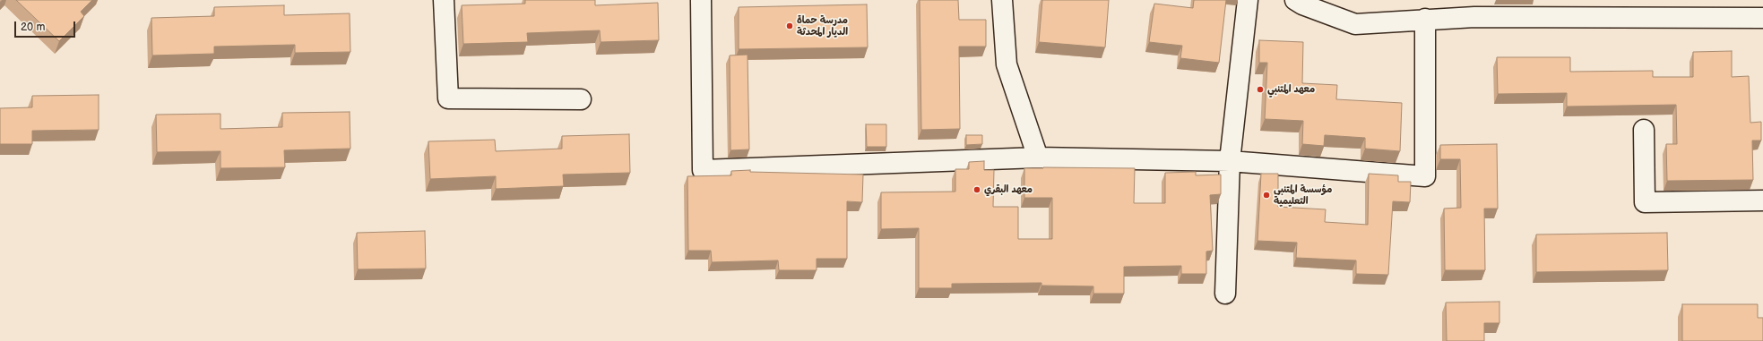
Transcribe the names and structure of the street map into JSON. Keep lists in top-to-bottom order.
{
  "places": [
    "مدرسة حماة الديار المحدثة",
    "معهد المتنبي",
    "معهد البقري",
    "مؤسسة المتنبي التعليمية"
  ],
  "scale_bar": "20 m"
}
